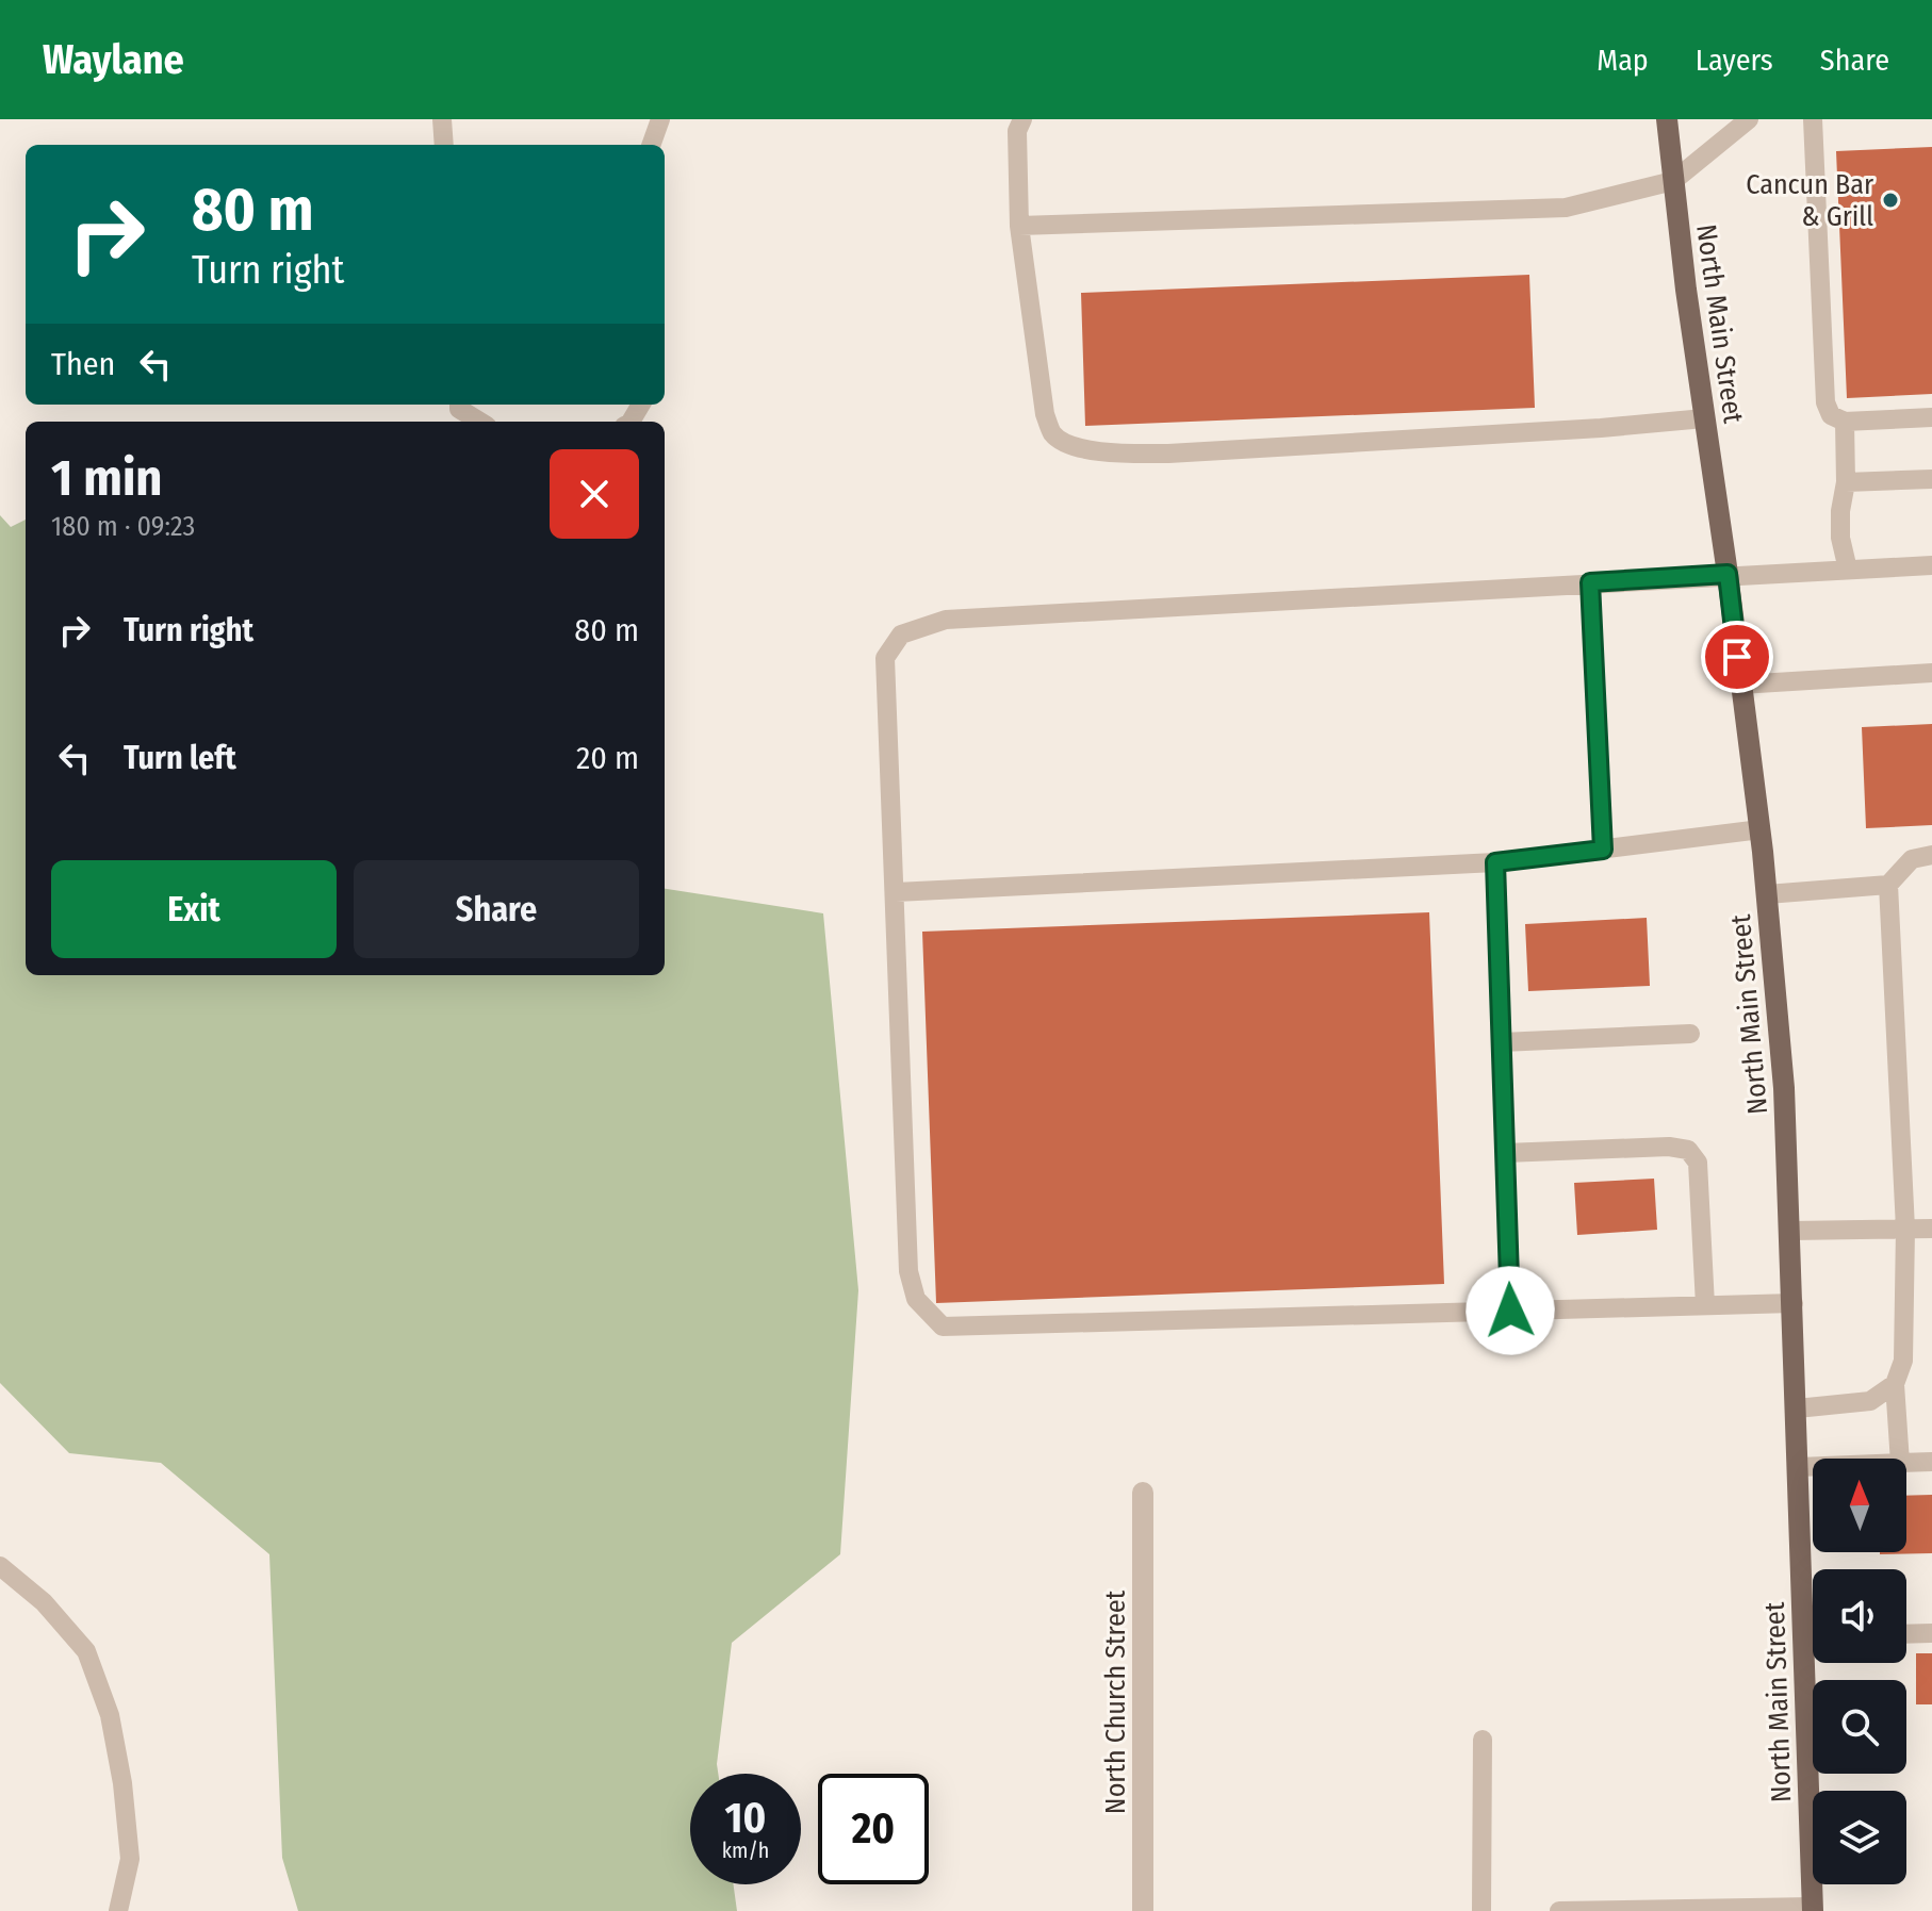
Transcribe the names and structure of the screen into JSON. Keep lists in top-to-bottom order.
{
  "streets": {
    "main road": ["North Main Street"],
    "street": ["North Church Street"]
  },
  "places": ["Cancun Bar & Grill"],
  "north": "top",
  "page": {
    "header": "Waylane",
    "nav": ["Map", "Layers", "Share"],
    "turn": ["80 m", "Turn right"],
    "then": "Then",
    "heading": ["1 min", "180 m · 09:23"],
    "list": [
      {
        "name": "Turn right",
        "value": "80 m"
      },
      {
        "name": "Turn left",
        "value": "20 m"
      }
    ],
    "buttons": ["Exit", "Share"],
    "speed": "10 km/h",
    "limit": "20"
  }
}
